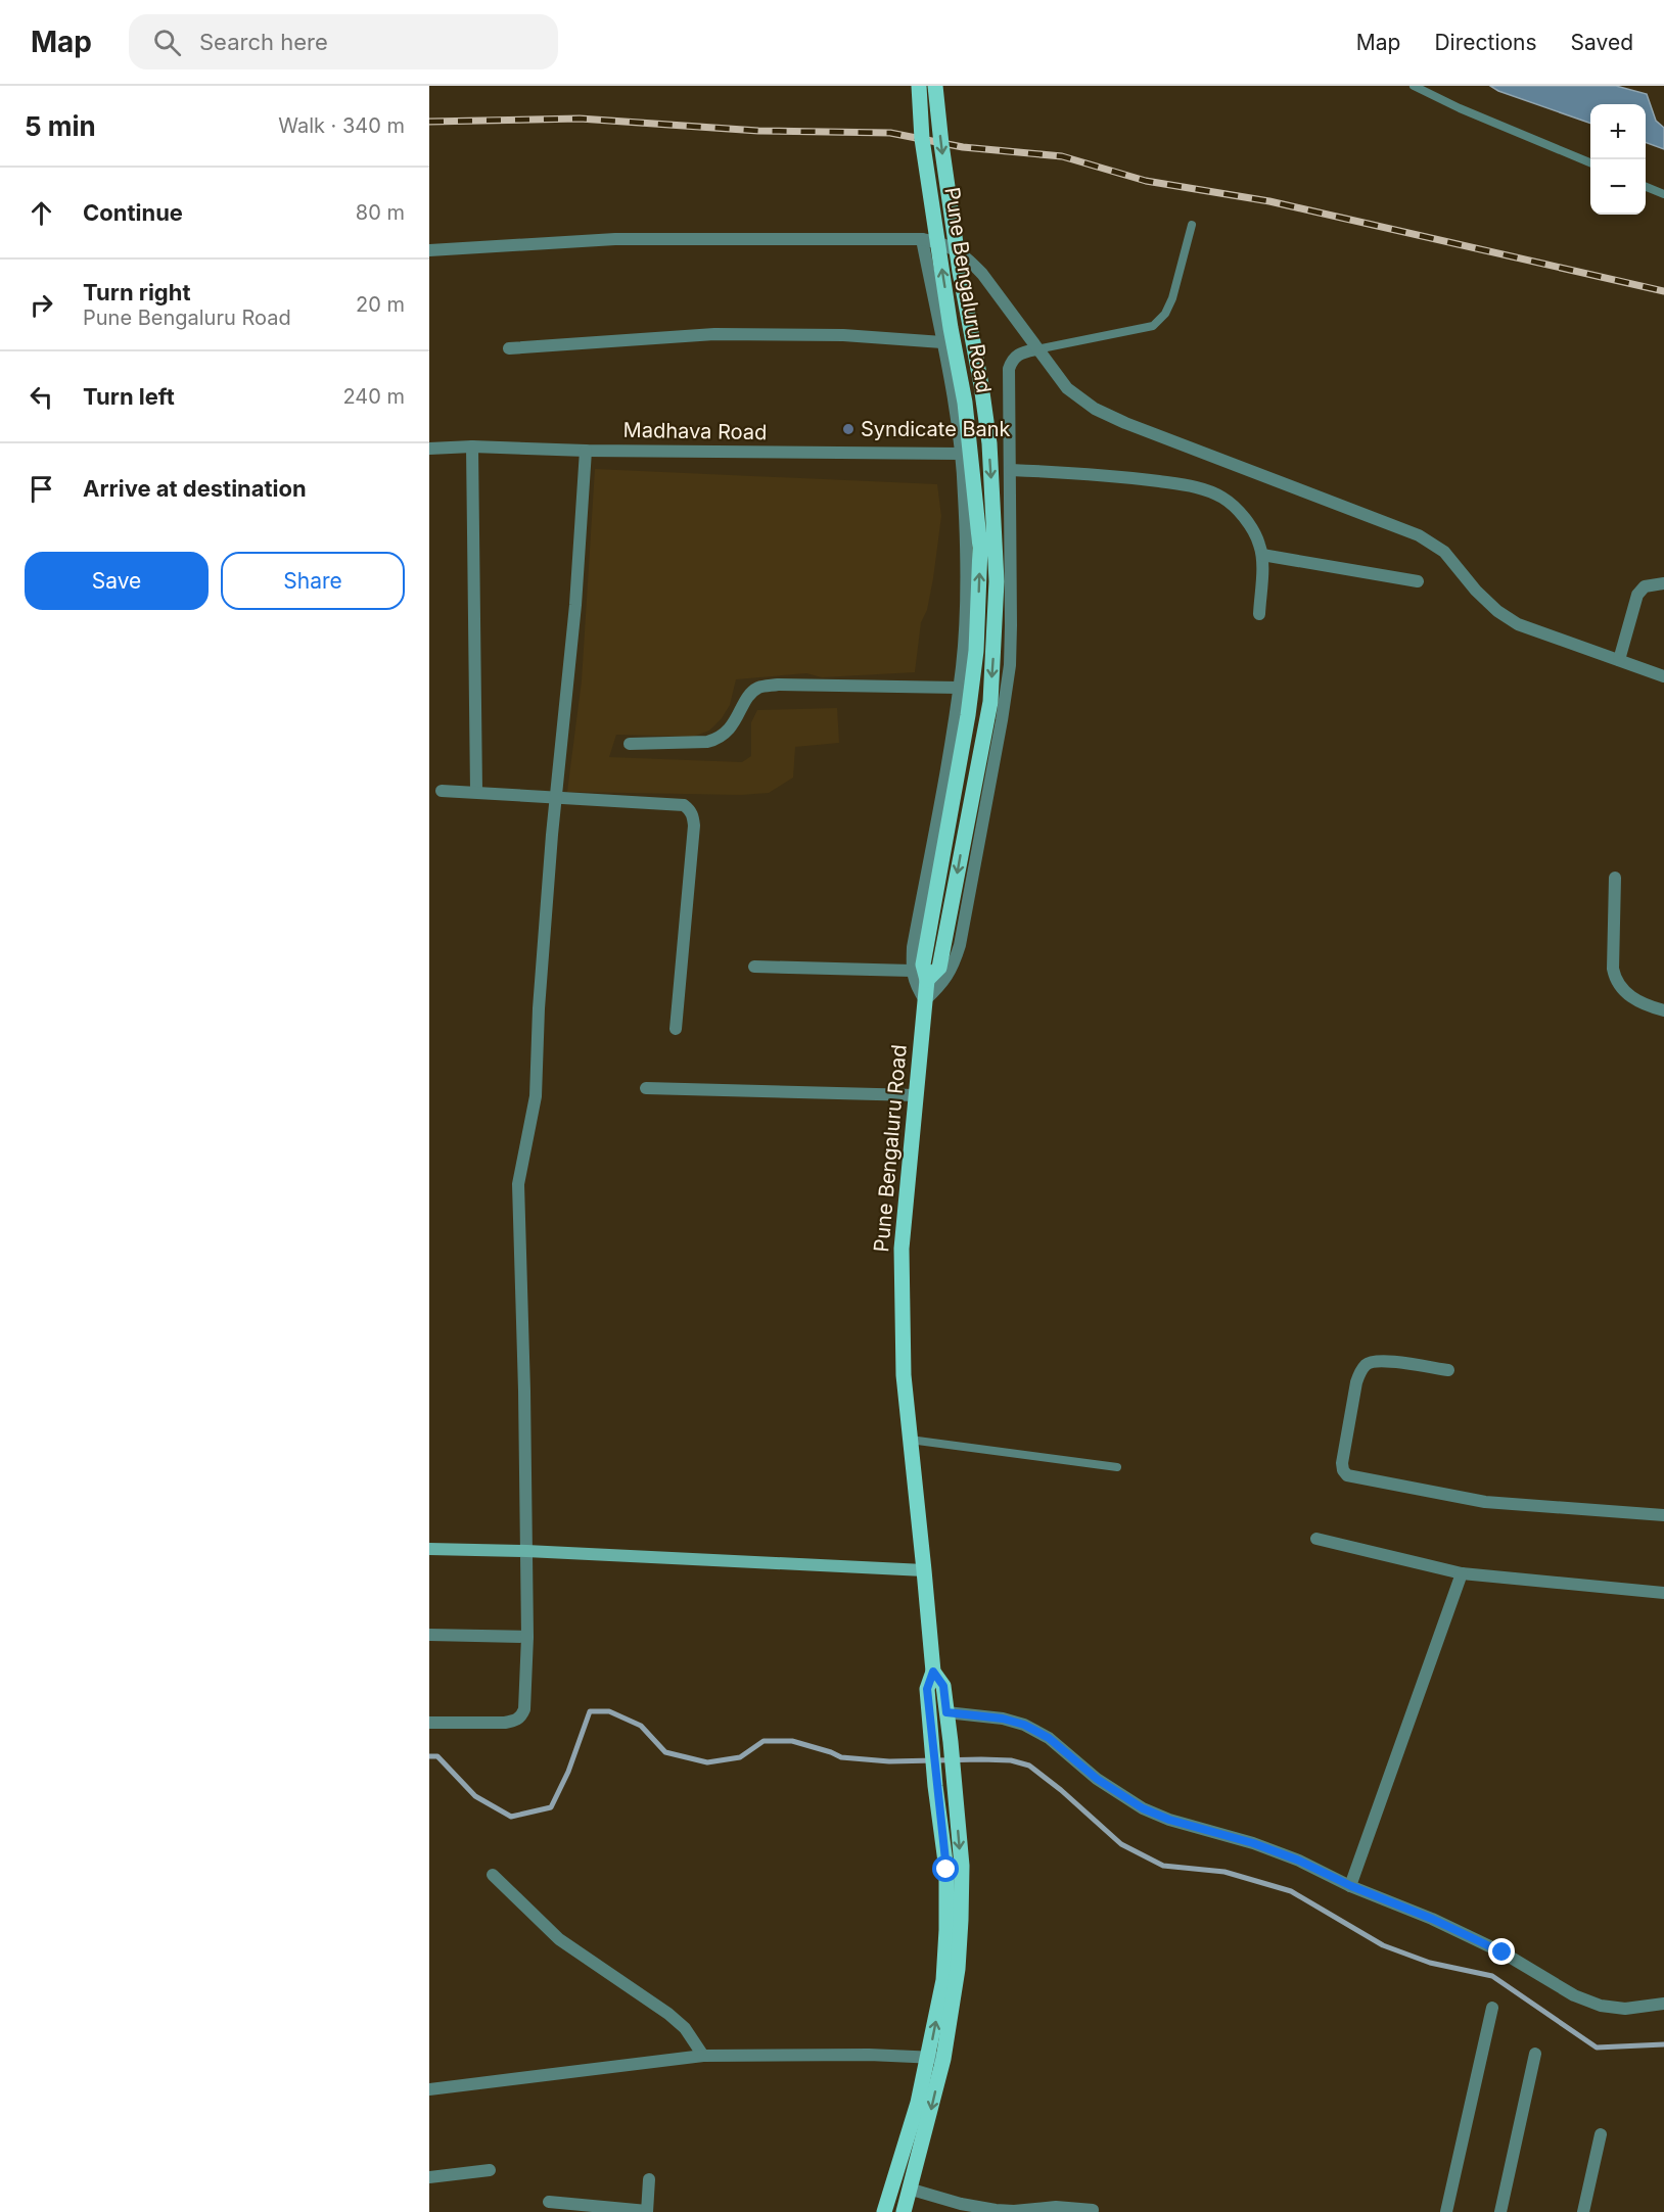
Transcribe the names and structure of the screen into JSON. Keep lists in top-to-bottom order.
{
  "streets": {
    "main road": ["Pune Bengaluru Road"],
    "street": ["Madhava Road"]
  },
  "places": ["Syndicate Bank"],
  "page": {
    "header": "Map",
    "search": "Search here",
    "nav": ["Map", "Directions", "Saved"],
    "heading": ["5 min", "Walk · 340 m"],
    "map_buttons": ["+", "−"],
    "list": [
      ["Continue", "80 m"],
      ["Turn right", "Pune Bengaluru Road", "20 m"],
      ["Turn left", "240 m"],
      "Arrive at destination"
    ],
    "buttons": ["Save", "Share"]
  }
}
